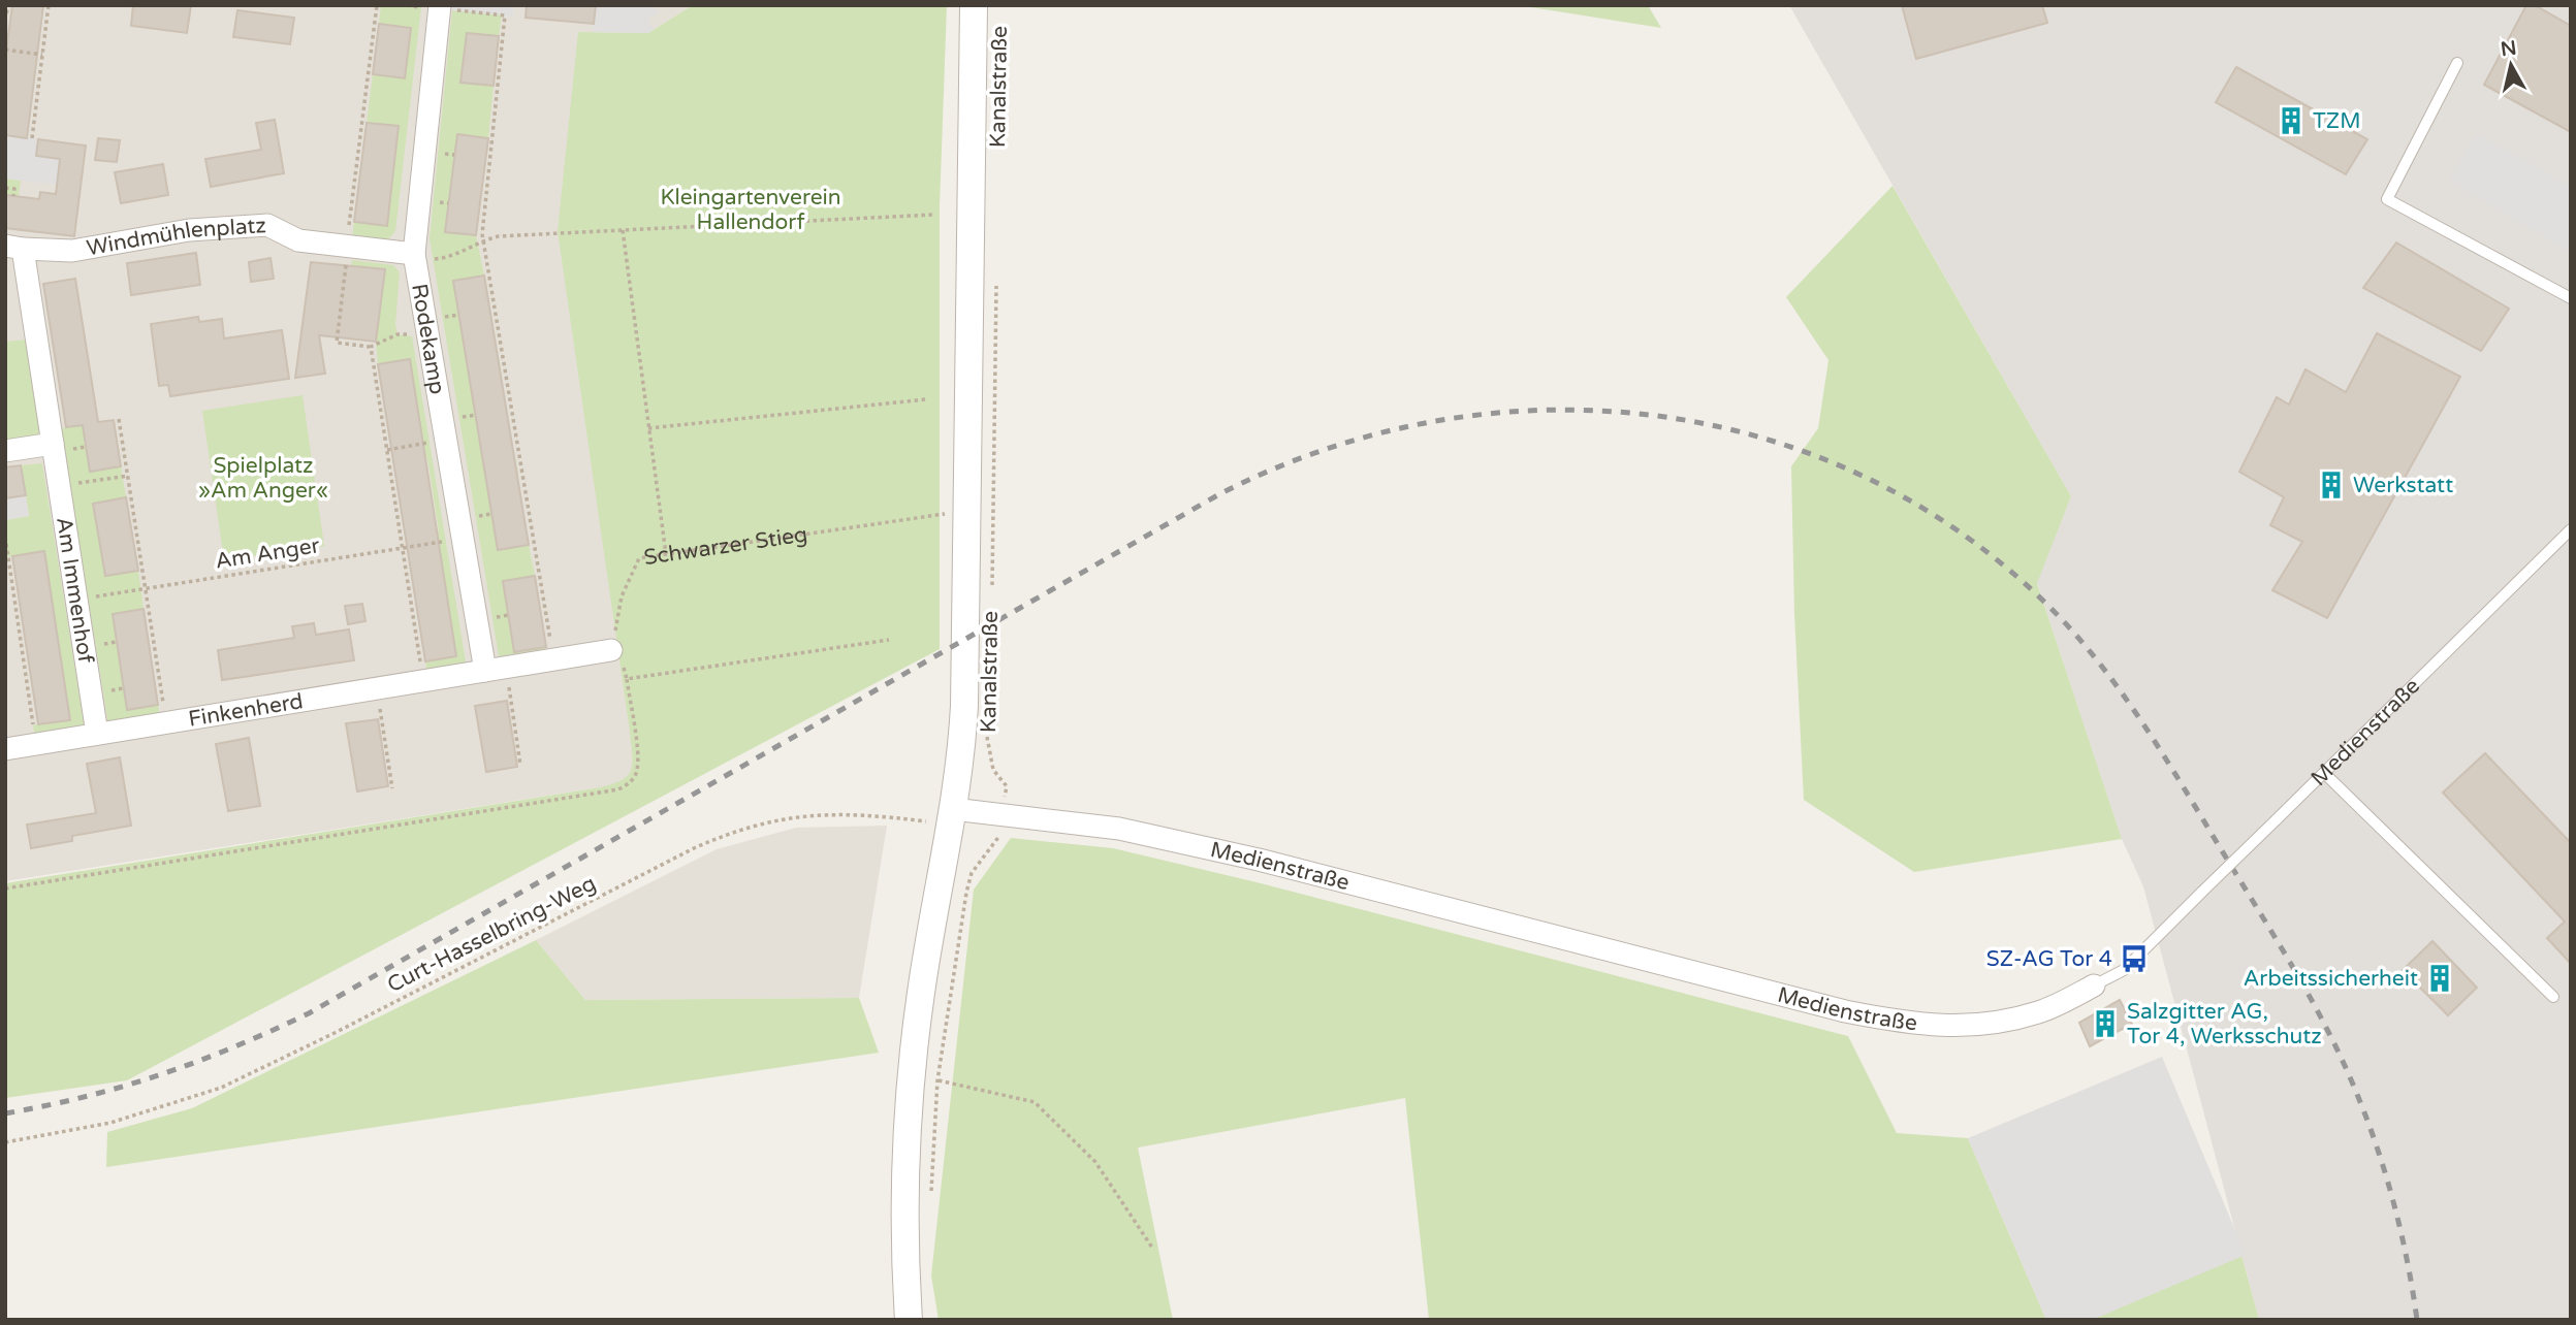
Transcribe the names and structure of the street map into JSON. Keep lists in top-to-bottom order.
{
  "streets": {
    "street": [
      "Kanalstraße",
      "Windmühlenplatz",
      "Rodekamp",
      "Am Immenhof",
      "Finkenherd",
      "Medienstraße"
    ],
    "path": ["Schwarzer Stieg", "Am Anger", "Curt-Hasselbring-Weg"]
  },
  "crossings": [
    ["Kanalstraße", "Schwarzer Stieg"],
    ["Kanalstraße", "Medienstraße"],
    ["Kanalstraße", "Curt-Hasselbring-Weg"],
    ["Windmühlenplatz", "Rodekamp"],
    ["Windmühlenplatz", "Am Immenhof"],
    ["Rodekamp", "Am Anger"],
    ["Rodekamp", "Finkenherd"],
    ["Am Anger", "Am Immenhof"],
    ["Am Immenhof", "Finkenherd"],
    ["Medienstraße", "Curt-Hasselbring-Weg"]
  ],
  "parks": ["Kleingartenverein Hallendorf", "Spielplatz »Am Anger«"],
  "places": {
    "building": [
      "TZM",
      "Werkstatt",
      "Arbeitssicherheit",
      "Salzgitter AG, Tor 4, Werksschutz"
    ],
    "bus stop": ["SZ-AG Tor 4"]
  },
  "north": "top"
}
